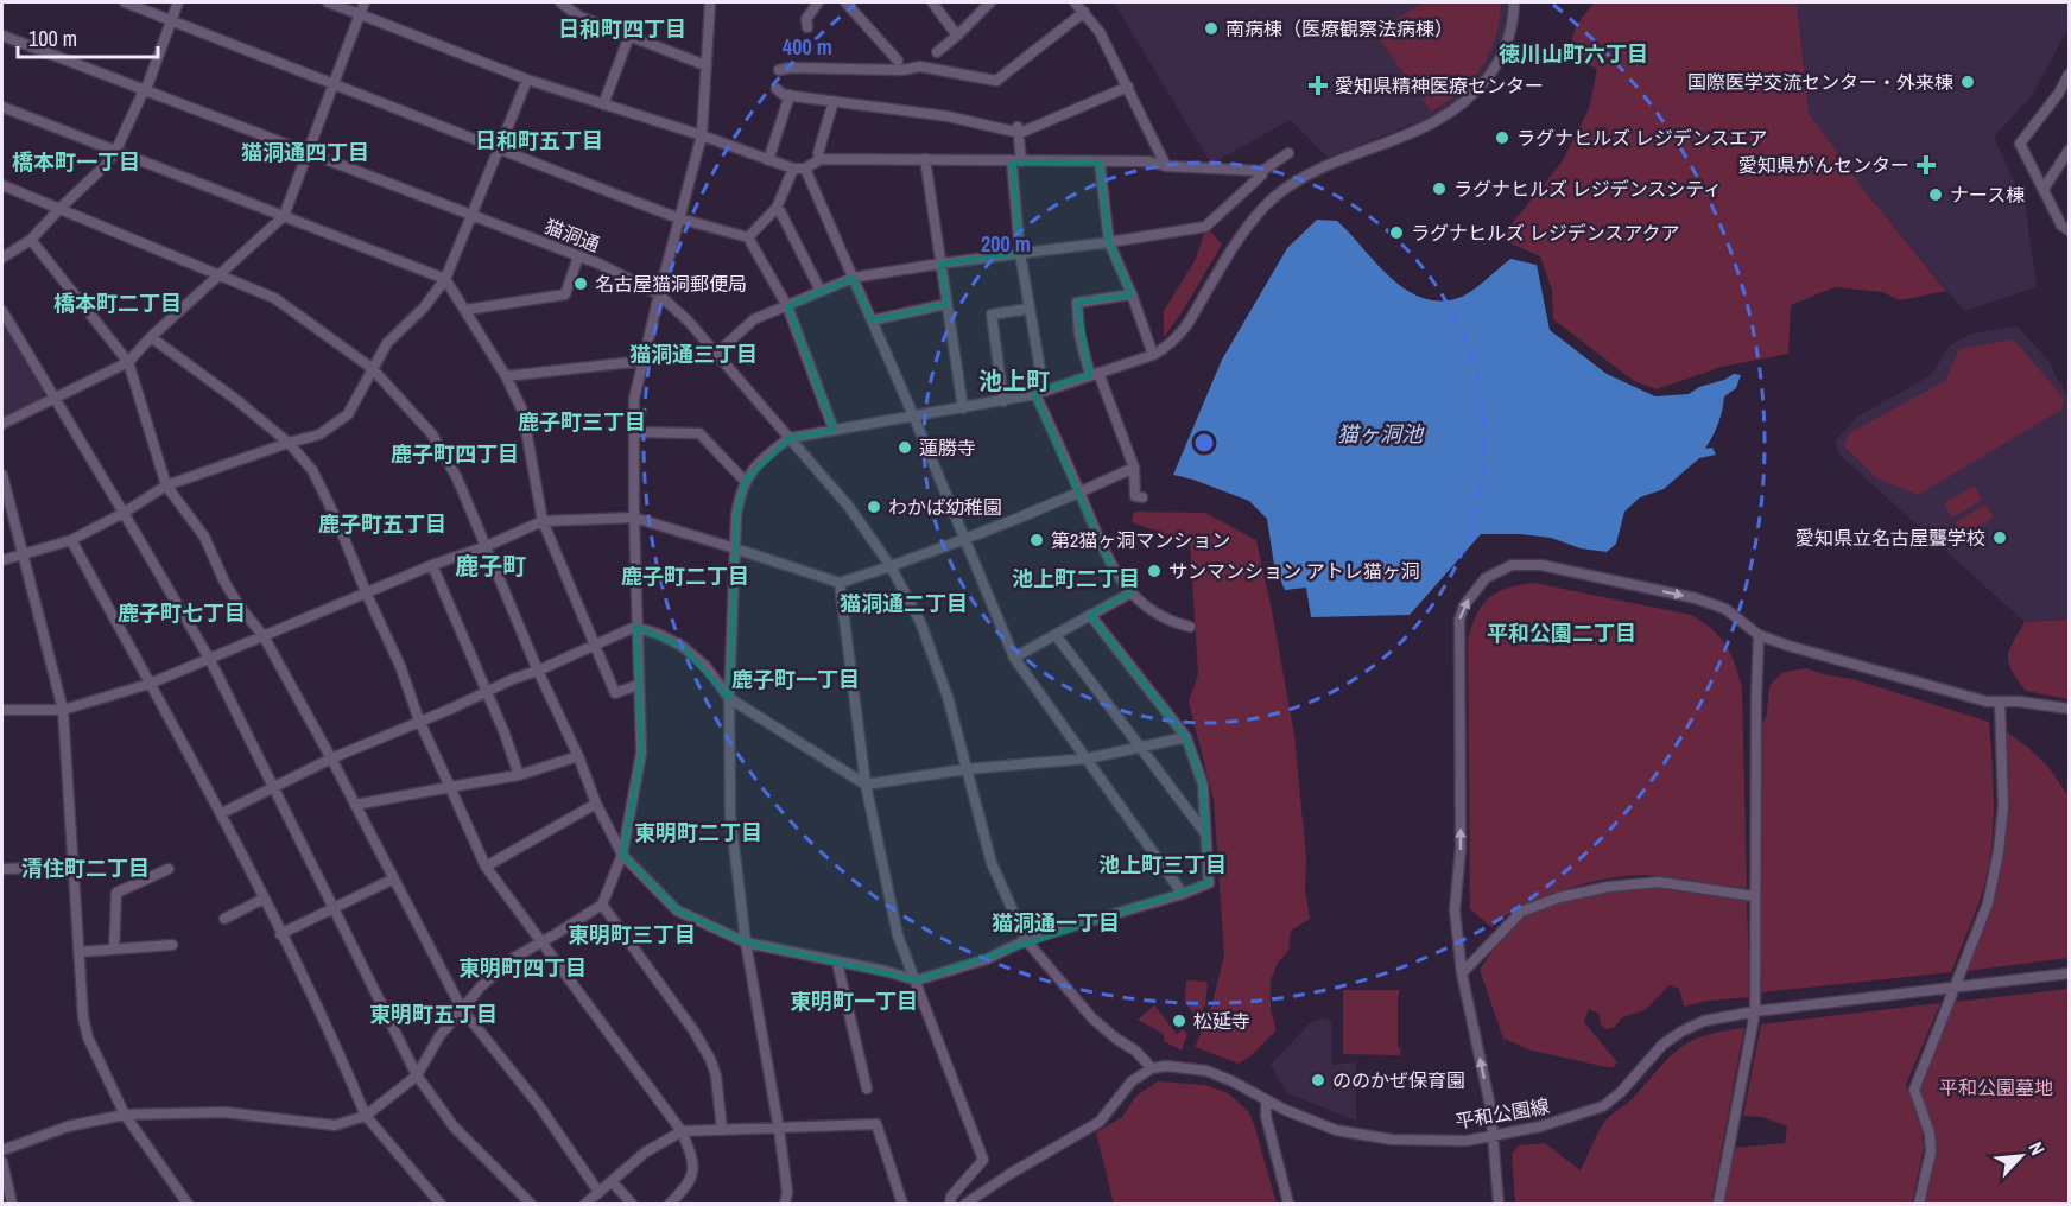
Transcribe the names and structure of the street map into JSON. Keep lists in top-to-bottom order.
{
  "streets": {
    "street": ["猫洞通", "平和公園線"]
  },
  "crossings": [
    ["猫洞通", "平和公園線"]
  ],
  "districts": [
    "日和町四丁目",
    "徳川山町六丁目",
    "日和町五丁目",
    "猫洞通四丁目",
    "橋本町一丁目",
    "橋本町二丁目",
    "猫洞通三丁目",
    "池上町",
    "鹿子町三丁目",
    "鹿子町四丁目",
    "鹿子町五丁目",
    "鹿子町",
    "鹿子町二丁目",
    "池上町二丁目",
    "猫洞通二丁目",
    "鹿子町七丁目",
    "平和公園二丁目",
    "鹿子町一丁目",
    "東明町二丁目",
    "池上町三丁目",
    "清住町二丁目",
    "猫洞通一丁目",
    "東明町三丁目",
    "東明町四丁目",
    "東明町一丁目",
    "東明町五丁目"
  ],
  "water": ["猫ヶ洞池"],
  "parks": ["平和公園墓地"],
  "places": {
    "other": [
      "南病棟（医療観察法病棟）",
      "国際医学交流センター・外来棟",
      "ラグナヒルズ レジデンスエア",
      "ラグナヒルズ レジデンスシティ",
      "ナース棟",
      "ラグナヒルズ レジデンスアクア",
      "名古屋猫洞郵便局",
      "蓮勝寺",
      "わかば幼稚園",
      "愛知県立名古屋聾学校",
      "第2猫ヶ洞マンション",
      "サンマンション アトレ猫ヶ洞",
      "松延寺",
      "ののかぜ保育園"
    ],
    "health": ["愛知県精神医療センター", "愛知県がんセンター"]
  },
  "scale_bar": "100 m",
  "north": "top right",
  "rings": ["400 m", "200 m"]
}
